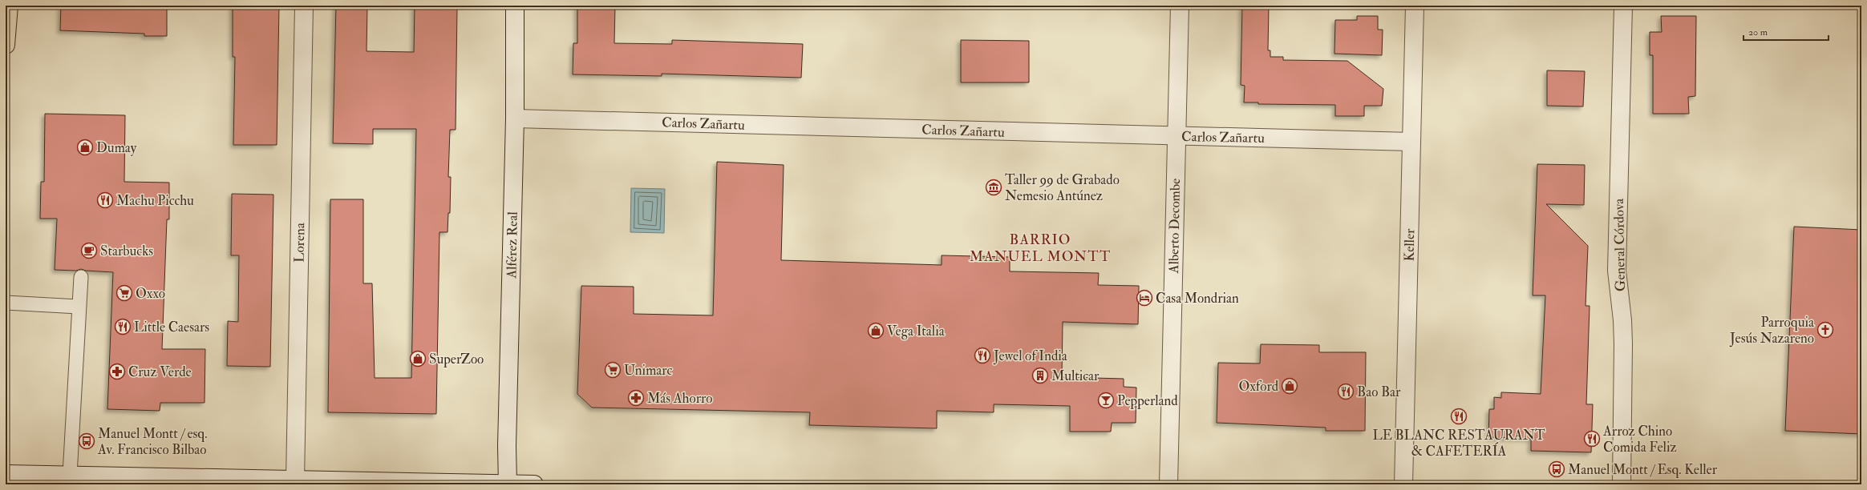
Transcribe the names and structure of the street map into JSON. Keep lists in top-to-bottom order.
{
  "streets": {
    "street": [
      "Carlos Zañartu",
      "Alberto Decombe",
      "Lorena",
      "Alférez Real",
      "Keller",
      "General Córdova"
    ]
  },
  "crossings": [
    ["Carlos Zañartu", "Alberto Decombe"],
    ["Carlos Zañartu", "Alférez Real"],
    ["Carlos Zañartu", "Keller"]
  ],
  "districts": ["BARRIO MANUEL MONTT"],
  "places": {
    "shop": [
      "Dumay",
      "Vega Italia",
      "SuperZoo",
      "Oxford"
    ],
    "museum": ["Taller 99 de Grabado Nemesio Antúnez"],
    "restaurant": [
      "Machu Picchu",
      "Little Caesars",
      "Jewel of India",
      "Bao Bar",
      "LE BLANC RESTAURANT & CAFETERÍA",
      "Arroz Chino Comida Feliz"
    ],
    "cafe": ["Starbucks"],
    "supermarket": ["Oxxo", "Unimarc"],
    "hotel": ["Casa Mondrian"],
    "church": ["Parroquia Jesús Nazareno"],
    "pharmacy": ["Cruz Verde", "Más Ahorro"],
    "building": ["Multicar"],
    "bar": ["Pepperland"],
    "bus stop": ["Manuel Montt / esq. Av. Francisco Bilbao", "Manuel Montt / Esq. Keller"]
  },
  "scale_bar": "20 m"
}
